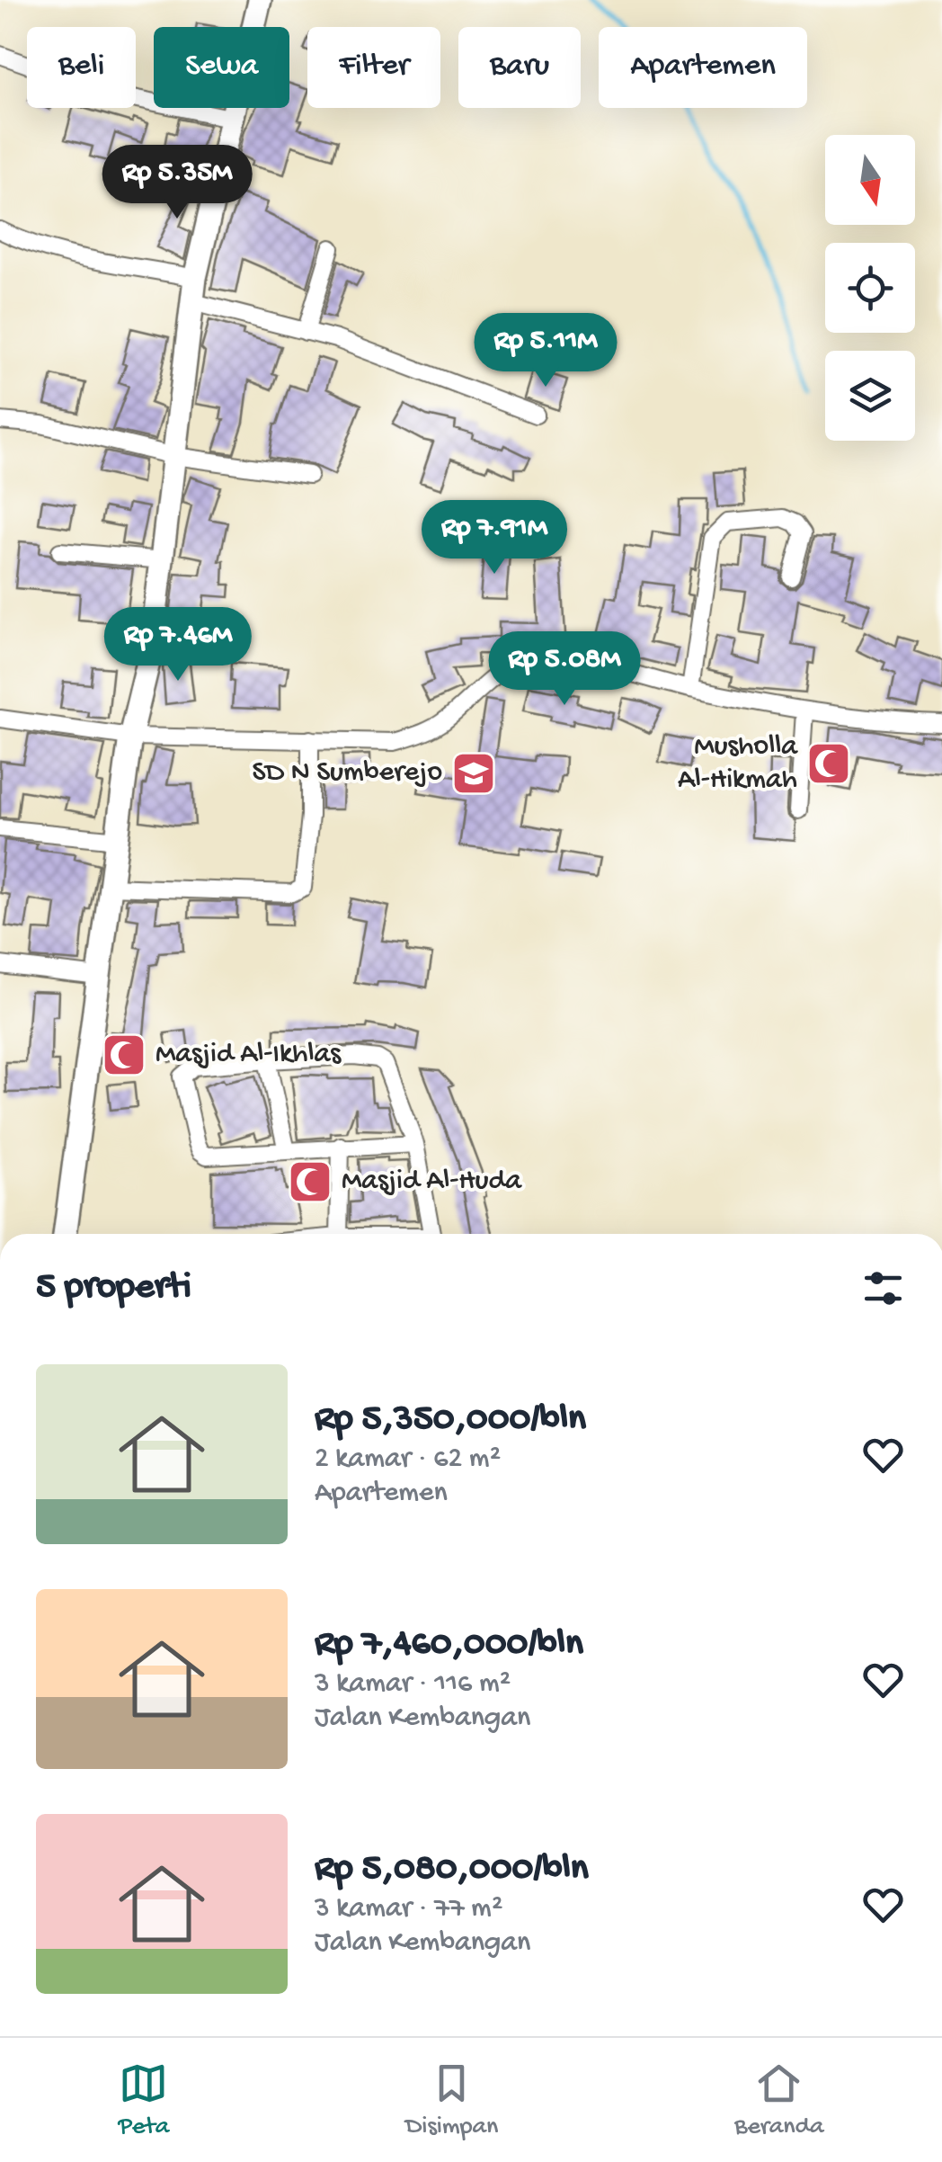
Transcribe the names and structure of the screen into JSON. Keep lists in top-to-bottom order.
{
  "places": {
    "mosque": ["Musholla Al-Hikmah", "Masjid Al-Ikhlas", "Masjid Al-Huda"],
    "school or university": ["SD N Sumberejo"]
  },
  "north": "bottom",
  "page": {
    "chip": [
      "Beli",
      "Sewa",
      "Filter",
      "Baru",
      "Apartemen"
    ],
    "price": [
      "Rp 5.35M",
      "Rp 5.11M",
      "Rp 7.91M",
      "Rp 7.46M",
      "Rp 5.08M"
    ],
    "heading": "5 properti",
    "list": [
      {
        "name": "Rp 5,350,000/bln",
        "note": "2 kamar · 62 m² · Apartemen"
      },
      {
        "name": "Rp 7,460,000/bln",
        "note": "3 kamar · 116 m² · Jalan Kembangan"
      },
      {
        "name": "Rp 5,080,000/bln",
        "note": "3 kamar · 77 m² · Jalan Kembangan"
      }
    ],
    "tabs": ["Peta", "Disimpan", "Beranda"]
  }
}
